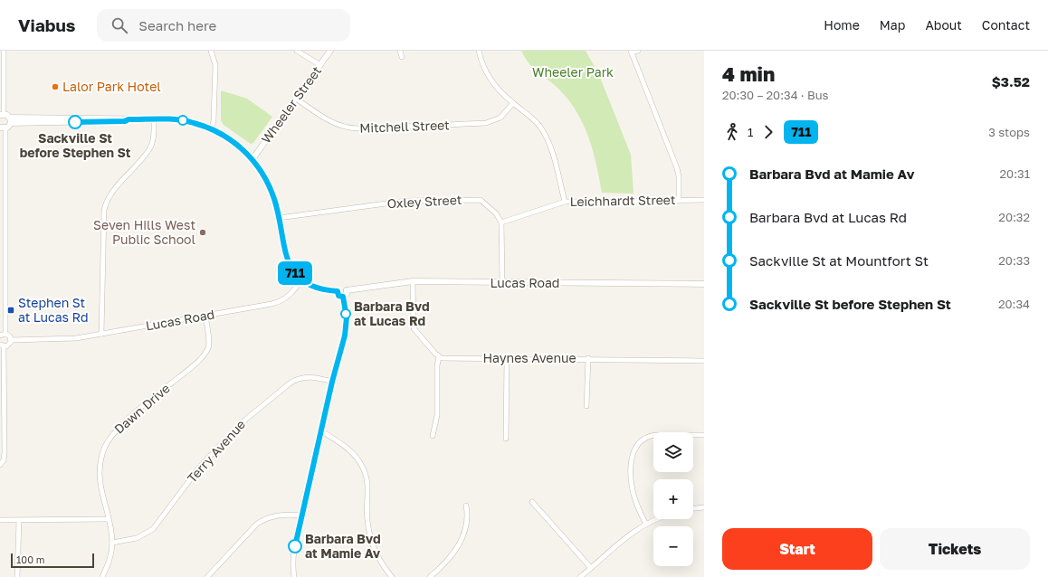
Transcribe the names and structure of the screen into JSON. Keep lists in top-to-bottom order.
{
  "streets": {
    "street": [
      "Wheeler Street",
      "Mitchell Street",
      "Leichhardt Street",
      "Oxley Street",
      "Lucas Road",
      "Haynes Avenue",
      "Dawn Drive",
      "Terry Avenue"
    ]
  },
  "crossings": [
    ["Wheeler Street", "Mitchell Street"],
    ["Leichhardt Street", "Oxley Street"],
    ["Lucas Road", "Dawn Drive"],
    ["Dawn Drive", "Terry Avenue"]
  ],
  "parks": ["Wheeler Park"],
  "places": {
    "other": [
      "Lalor Park Hotel",
      "Sackville St before Stephen St",
      "Seven Hills West Public School",
      "Barbara Bvd at Lucas Rd",
      "Barbara Bvd at Mamie Av"
    ],
    "transit": ["Stephen St at Lucas Rd"]
  },
  "lines": ["bus line 711"],
  "scale_bar": "100 m",
  "page": {
    "header": "Viabus",
    "search": "Search here",
    "nav": [
      "Home",
      "Map",
      "About",
      "Contact"
    ],
    "on_map": "711",
    "heading": ["4 min", "20:30 – 20:34 · Bus", "$3.52"],
    "legs": ["1", "711", "3 stops"],
    "list": [
      {
        "name": "Barbara Bvd at Mamie Av",
        "value": "20:31"
      },
      {
        "name": "Barbara Bvd at Lucas Rd",
        "value": "20:32"
      },
      {
        "name": "Sackville St at Mountfort St",
        "value": "20:33"
      },
      {
        "name": "Sackville St before Stephen St",
        "value": "20:34"
      }
    ],
    "map_buttons": ["+", "−"],
    "buttons": ["Start", "Tickets"],
    "scale": "100 m"
  }
}
